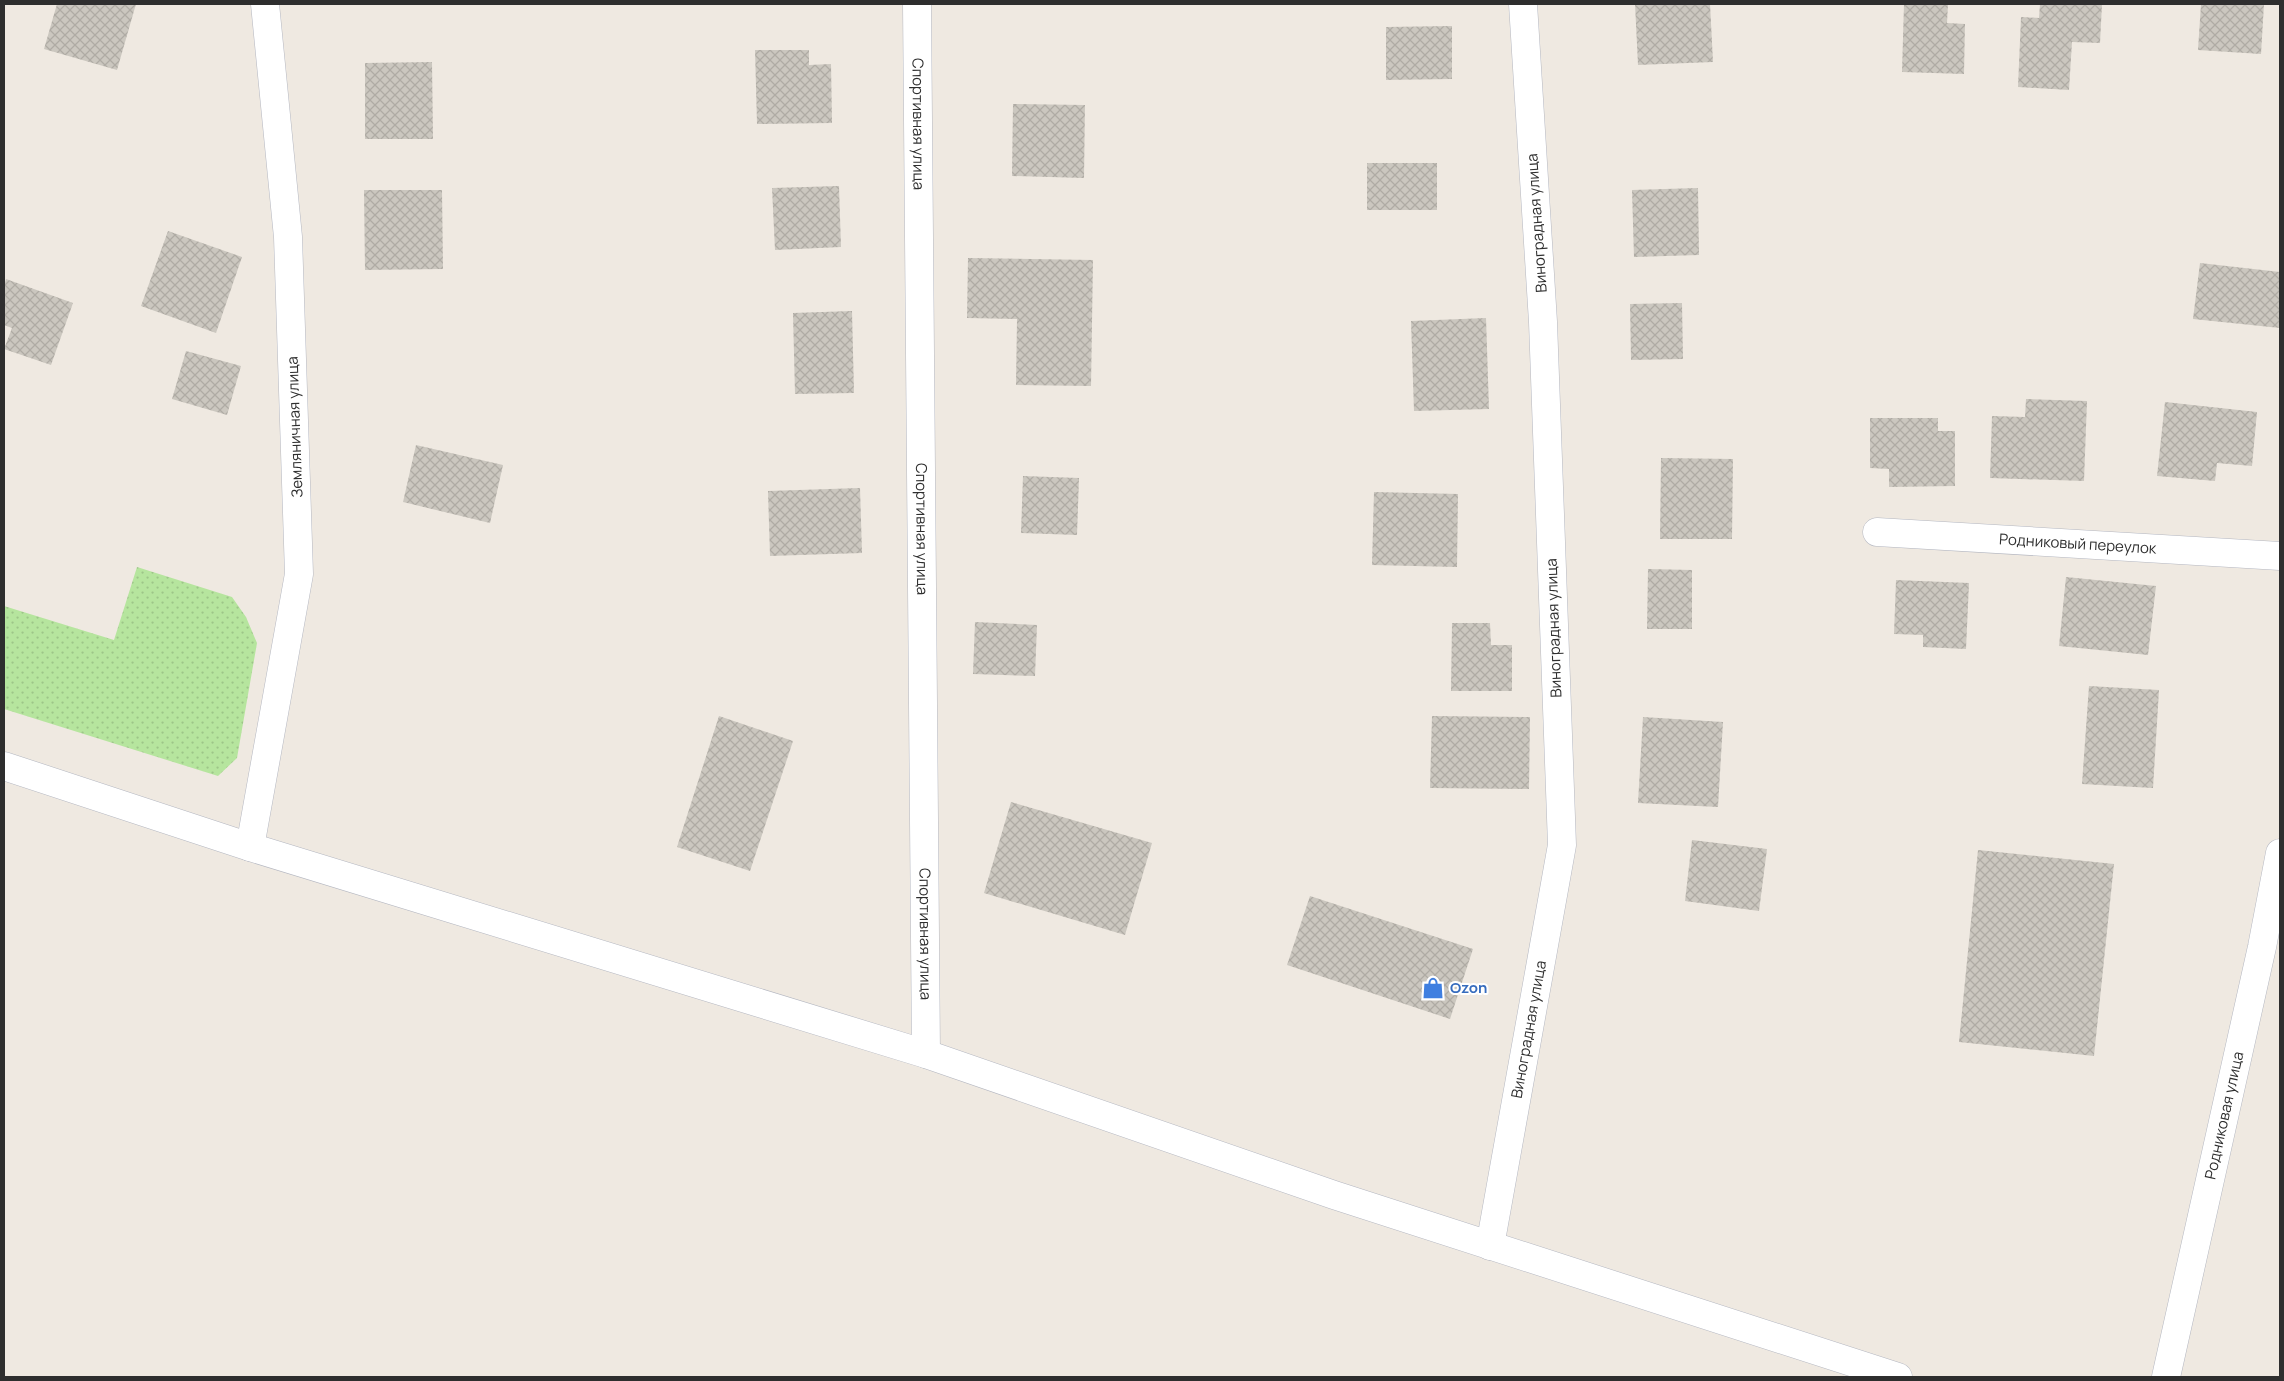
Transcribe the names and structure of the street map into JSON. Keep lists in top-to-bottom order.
{
  "streets": {
    "street": [
      "Спортивная улица",
      "Виноградная улица",
      "Земляничная улица",
      "Родниковый переулок",
      "Родниковая улица"
    ]
  },
  "places": {
    "shop": ["Ozon"]
  }
}
